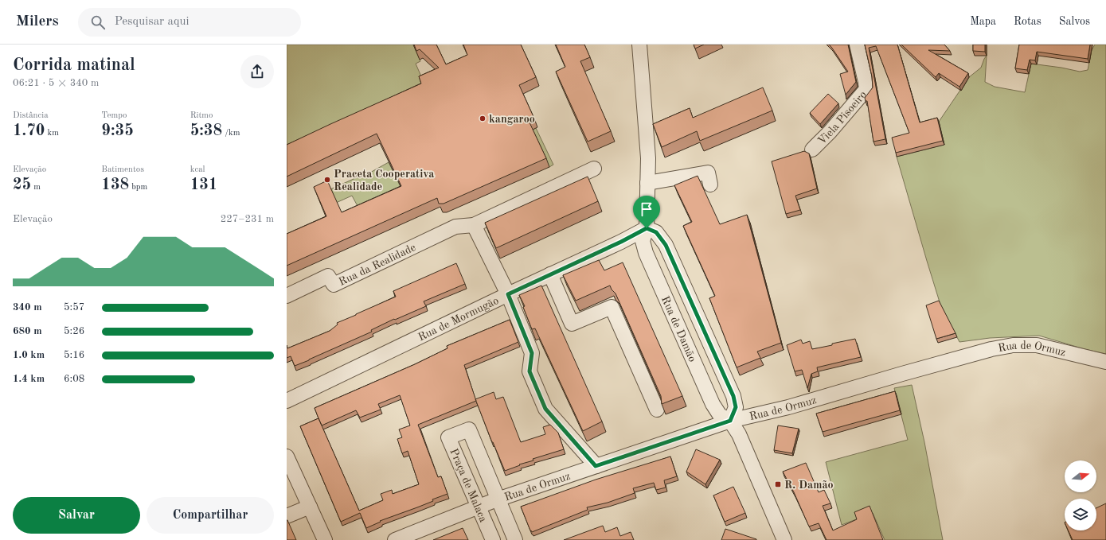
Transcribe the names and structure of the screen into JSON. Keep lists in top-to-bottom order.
{
  "streets": {
    "street": [
      "Viela Pisoeiro",
      "Rua da Realidade",
      "Rua de Mormugão",
      "Rua de Damão",
      "Rua de Ormuz",
      "Praça de Malaca"
    ]
  },
  "crossings": [
    ["Rua de Mormugão", "Rua de Damão"],
    ["Rua de Damão", "Rua de Ormuz"],
    ["Rua de Ormuz", "Praça de Malaca"]
  ],
  "places": {
    "other": ["kangaroo", "Praceta Cooperativa Realidade"],
    "transit": ["R. Damão"]
  },
  "north": "right",
  "page": {
    "header": "Milers",
    "search": "Pesquisar aqui",
    "nav": ["Mapa", "Rotas", "Salvos"],
    "heading": ["Corrida matinal", "06:21 · 5 × 340 m"],
    "stats": [
      ["Distância", "1.70 km"],
      ["Tempo", "9:35"],
      ["Ritmo", "5:38 /km"],
      ["Elevação", "25 m"],
      ["Batimentos", "138 bpm"],
      ["kcal", "131"]
    ],
    "chart": ["Elevação", "227–231 m"],
    "list": [
      {
        "name": "340 m",
        "note": "5:57"
      },
      {
        "name": "680 m",
        "note": "5:26"
      },
      {
        "name": "1.0 km",
        "note": "5:16"
      },
      {
        "name": "1.4 km",
        "note": "6:08"
      }
    ],
    "buttons": ["Salvar", "Compartilhar"]
  }
}
